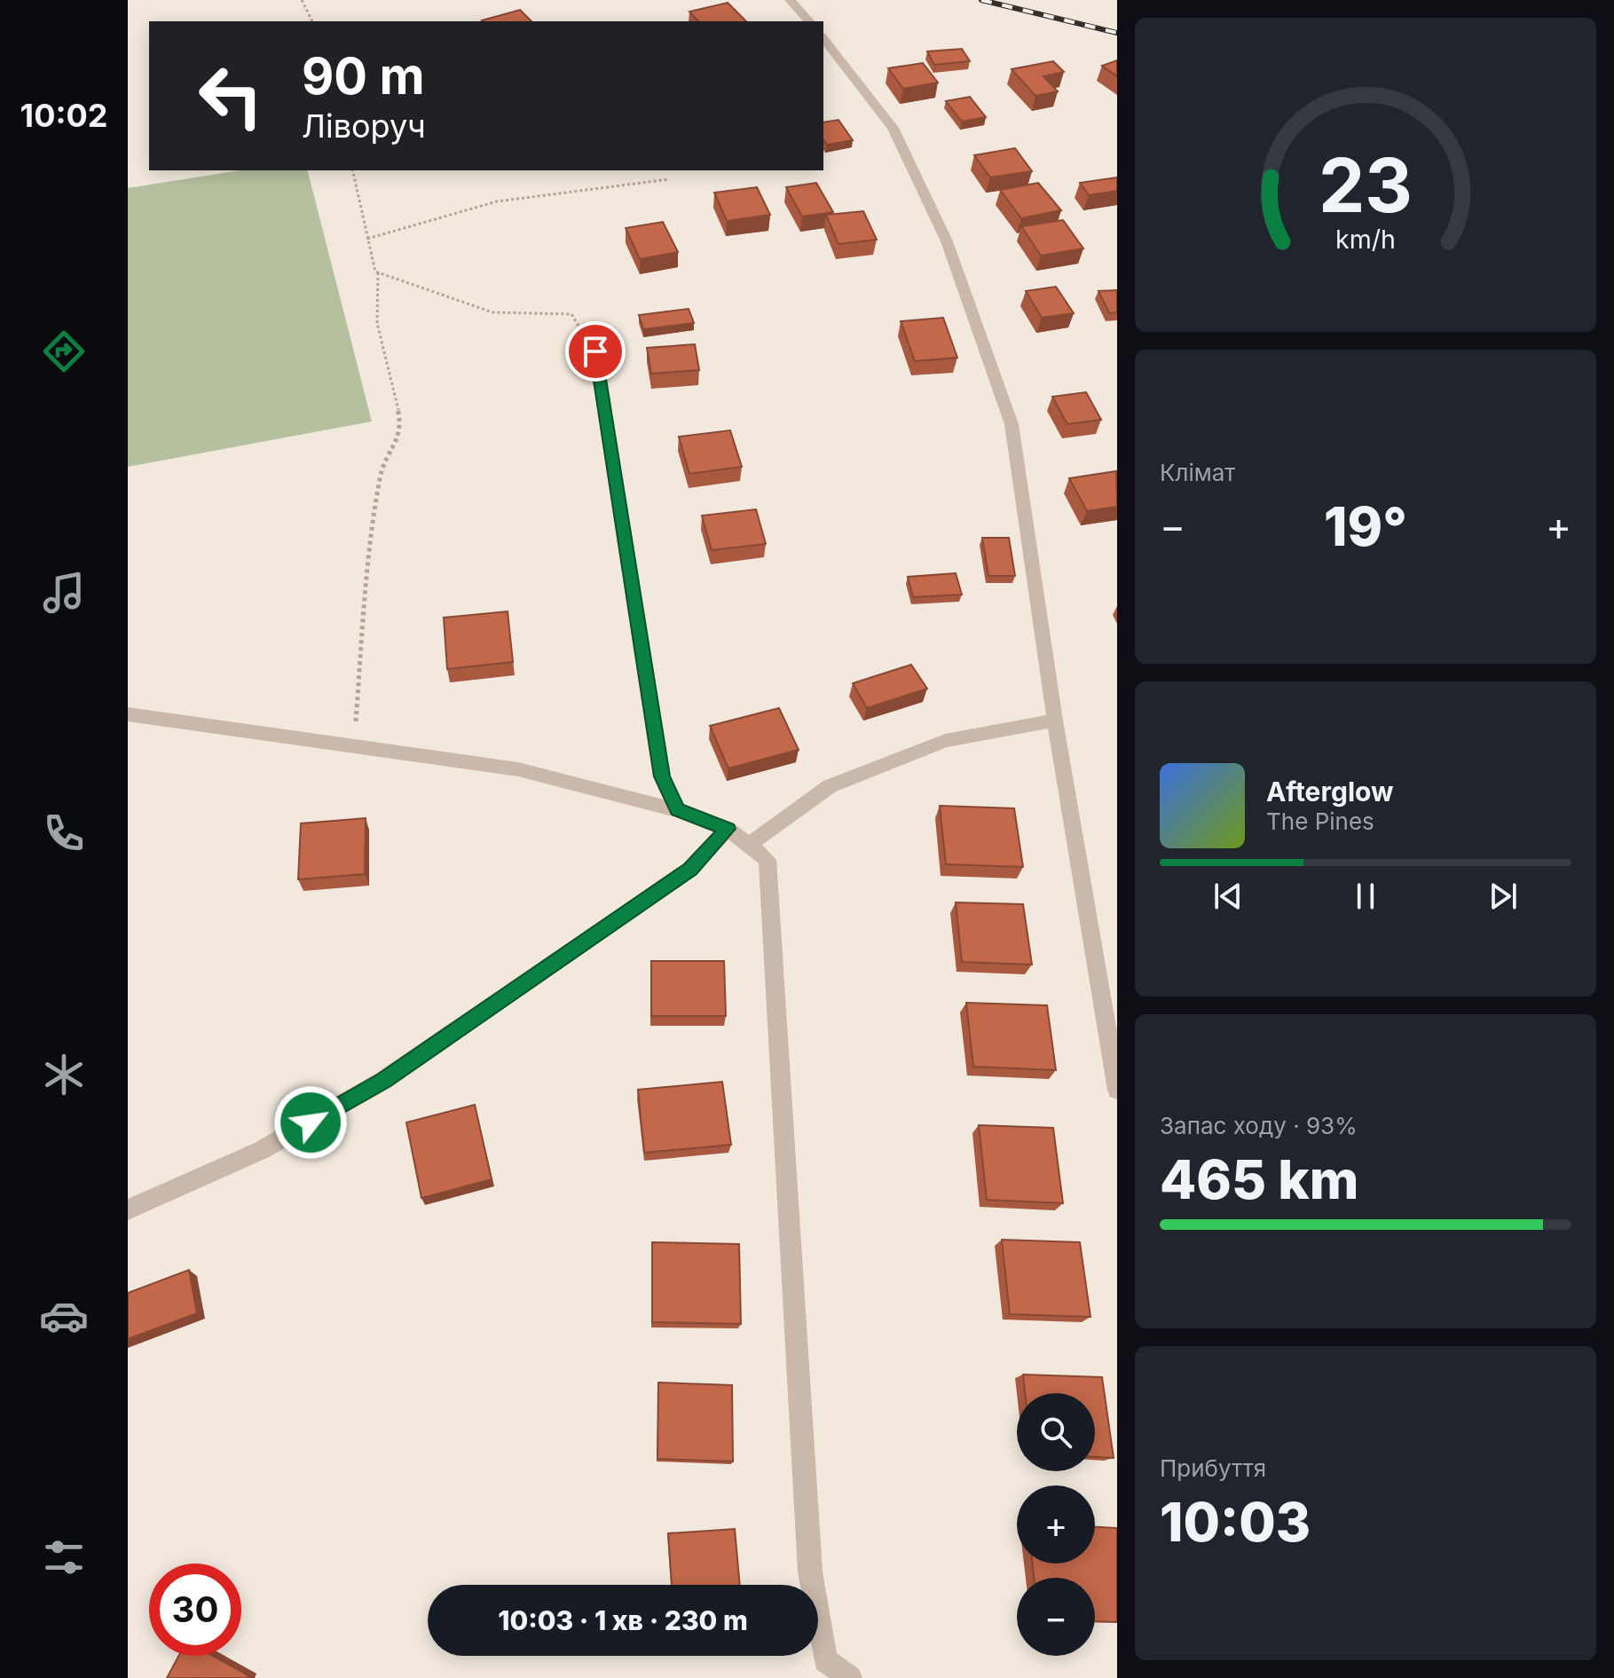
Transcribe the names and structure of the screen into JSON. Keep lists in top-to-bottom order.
{
  "page": {
    "tabs": "10:02",
    "turn": ["90 m", "Ліворуч"],
    "tile": [
      "Клімат",
      ["Запас ходу · 93%", "465 km"],
      ["Прибуття", "10:03"]
    ],
    "heat": ["−", "19°", "+"],
    "song": ["Afterglow", "The Pines"],
    "map_buttons": ["+", "−"],
    "limit": "30",
    "trip": "10:03 · 1 хв · 230 m",
    "gauge": ["23", "km/h"]
  }
}
